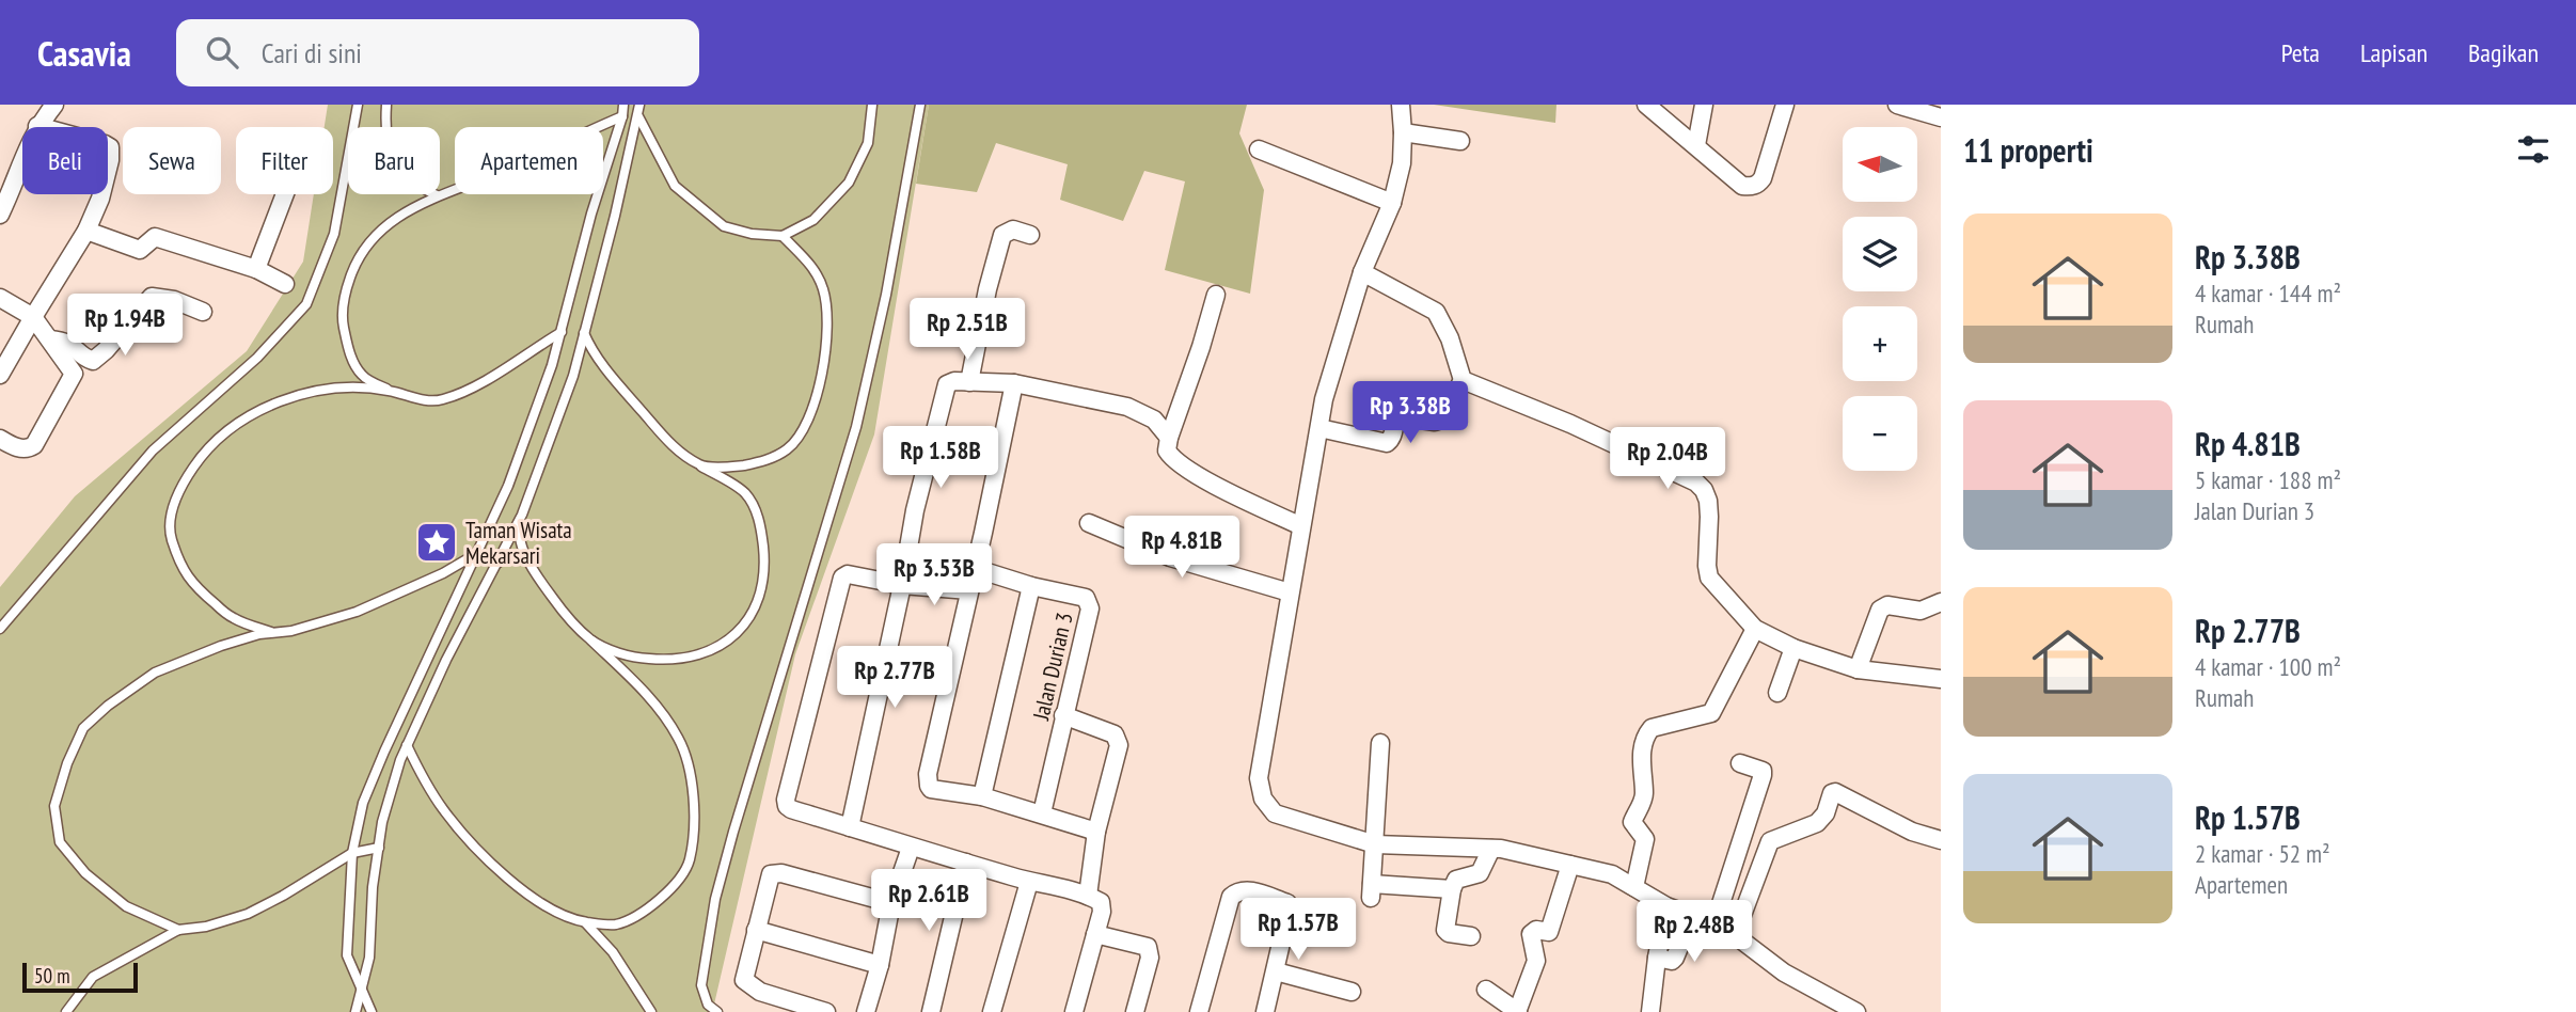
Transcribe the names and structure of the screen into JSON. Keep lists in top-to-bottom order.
{
  "streets": {
    "street": ["Jalan Durian 3"]
  },
  "places": {
    "place": ["Taman Wisata Mekarsari"]
  },
  "scale_bar": "50 m",
  "north": "left",
  "page": {
    "header": "Casavia",
    "search": "Cari di sini",
    "nav": ["Peta", "Lapisan", "Bagikan"],
    "heading": "11 properti",
    "map_buttons": ["+", "−"],
    "chip": [
      "Beli",
      "Sewa",
      "Filter",
      "Baru",
      "Apartemen"
    ],
    "list": [
      {
        "name": "Rp 3.38B",
        "note": "4 kamar · 144 m² · Rumah"
      },
      {
        "name": "Rp 4.81B",
        "note": "5 kamar · 188 m² · Jalan Durian 3"
      },
      {
        "name": "Rp 2.77B",
        "note": "4 kamar · 100 m² · Rumah"
      },
      {
        "name": "Rp 1.57B",
        "note": "2 kamar · 52 m² · Apartemen"
      }
    ],
    "price": [
      "Rp 1.94B",
      "Rp 2.51B",
      "Rp 3.38B",
      "Rp 1.58B",
      "Rp 2.04B",
      "Rp 4.81B",
      "Rp 3.53B",
      "Rp 2.77B",
      "Rp 2.61B",
      "Rp 1.57B",
      "Rp 2.48B"
    ],
    "scale": "50 m"
  }
}
